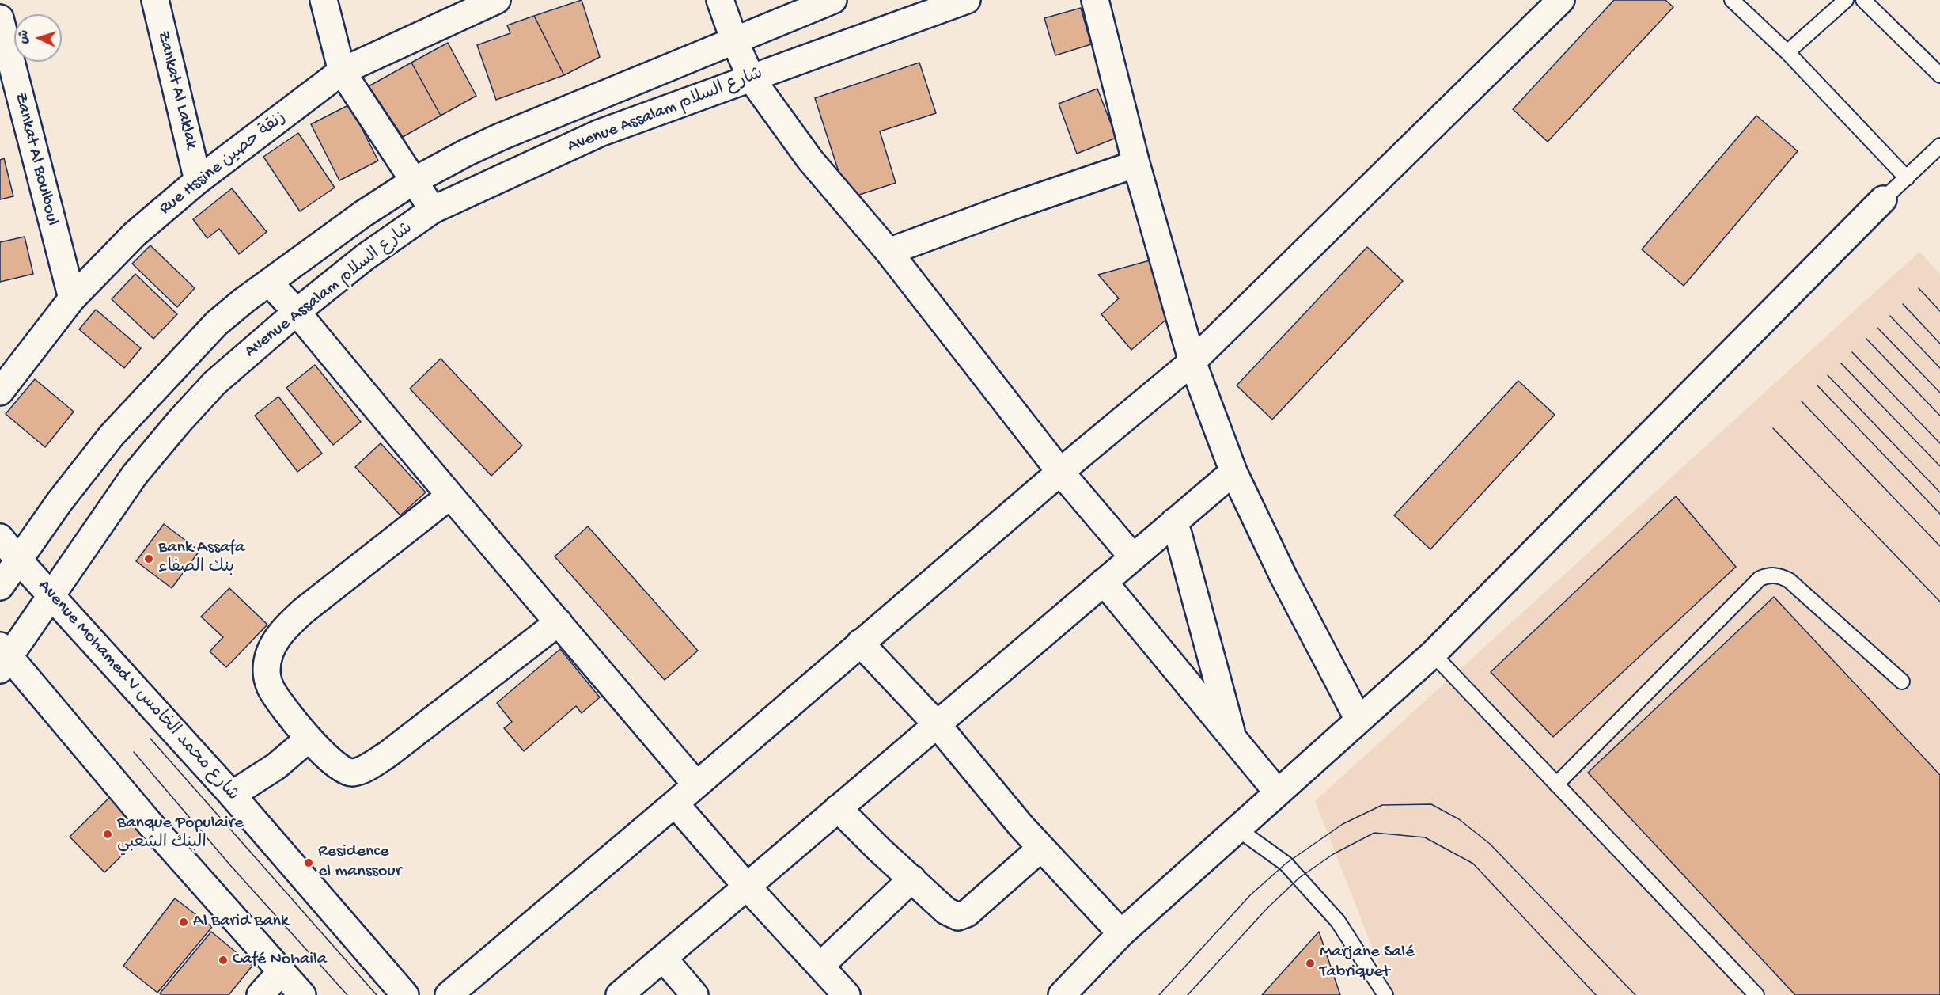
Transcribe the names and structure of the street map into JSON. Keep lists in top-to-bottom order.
{
  "streets": {
    "street": [
      "Zankat Al Laklak",
      "Avenue Assalam شارع السلام",
      "Zankat Al Boulboul",
      "Rue Hssine زنقة حصين",
      "Avenue Mohamed V شارع محمد الخامس"
    ]
  },
  "crossings": [
    ["Zankat Al Laklak", "Rue Hssine زنقة حصين"],
    ["Avenue Assalam شارع السلام", "Avenue Mohamed V شارع محمد الخامس"],
    ["Zankat Al Boulboul", "Rue Hssine زنقة حصين"]
  ],
  "places": [
    "Bank Assafa بنك الصفاء",
    "Banque Populaire البنك الشعبي",
    "Residence el manssour",
    "Al Barid Bank",
    "Café Nohaila",
    "Marjane Salé Tabriquet"
  ],
  "north": "left"
}
